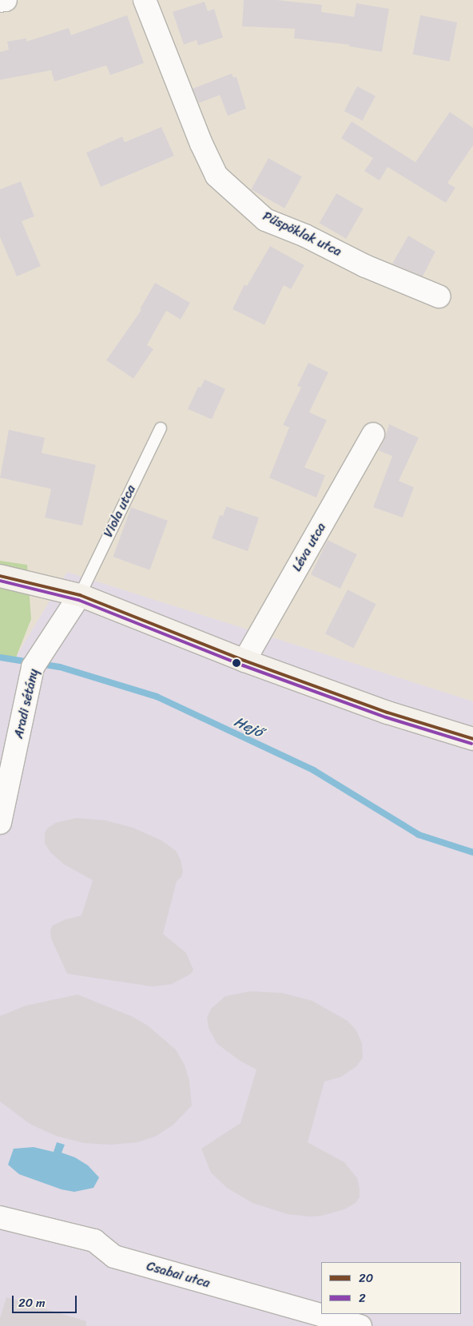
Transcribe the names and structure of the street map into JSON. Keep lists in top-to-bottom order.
{
  "streets": {
    "street": [
      "Püspöklak utca",
      "Léva utca",
      "Aradi sétány",
      "Csabai utca"
    ],
    "lane": ["Viola utca"]
  },
  "crossings": [
    ["Viola utca", "Aradi sétány"]
  ],
  "water": ["Hejő"],
  "lines": ["transit line 20", "transit line 2"],
  "legend": ["20", "2"],
  "scale_bar": "20 m"
}
